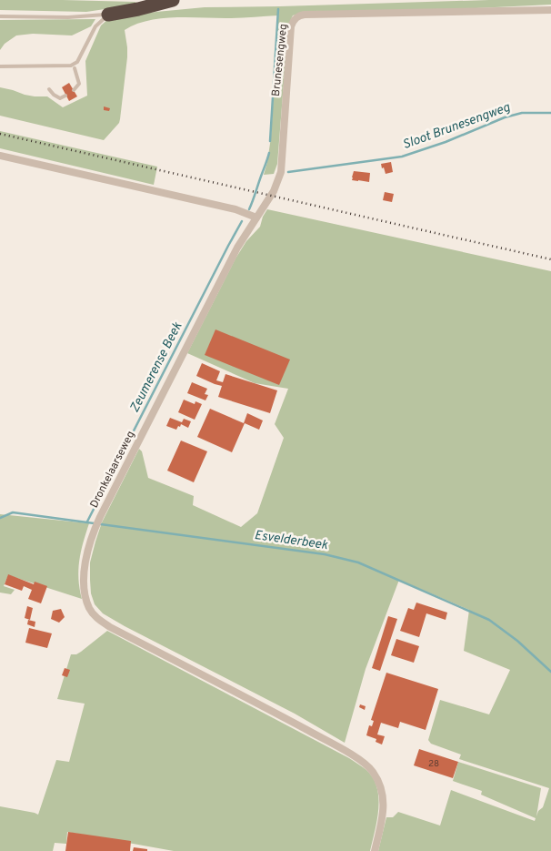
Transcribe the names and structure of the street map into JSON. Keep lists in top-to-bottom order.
{
  "streets": {
    "street": ["Brunesengweg", "Dronkelaarseweg"]
  },
  "crossings": [
    ["Brunesengweg", "Dronkelaarseweg"]
  ],
  "water": ["Sloot Brunesengweg", "Zeumerense Beek", "Esvelderbeek"],
  "house_numbers": ["28"]
}
